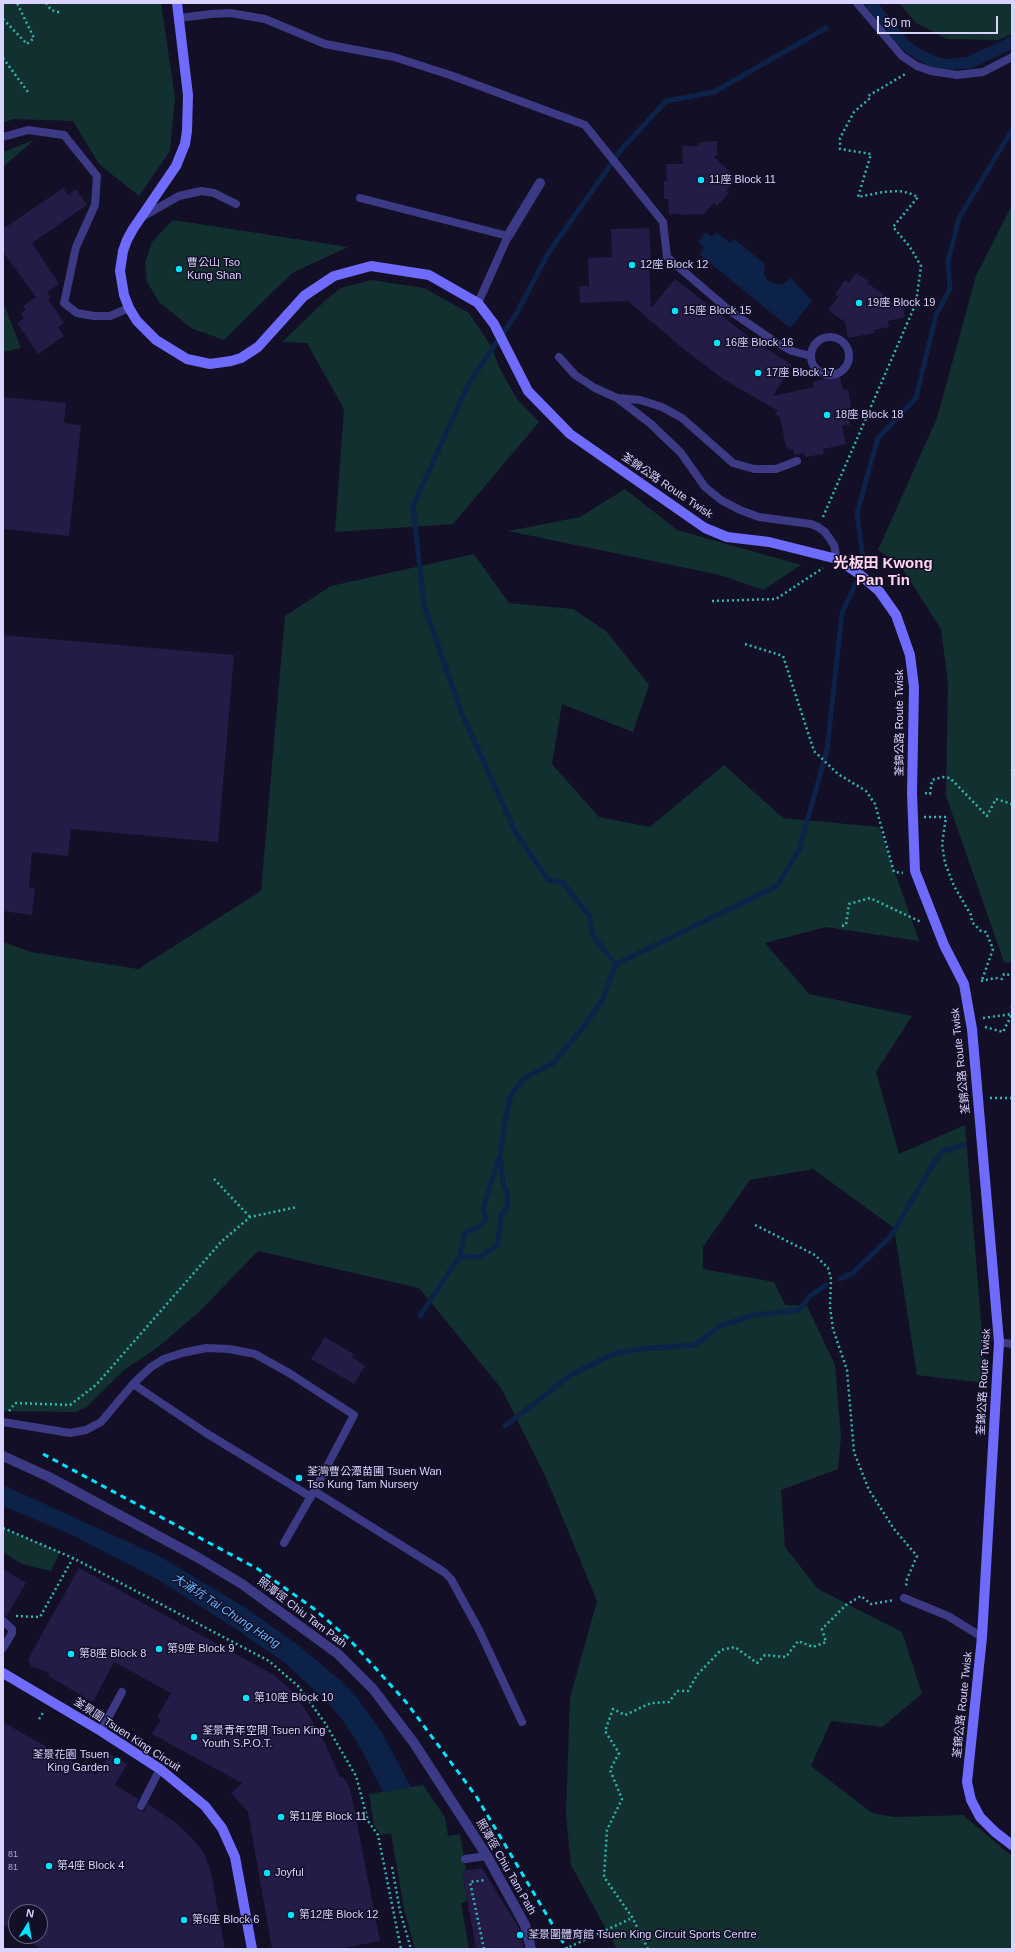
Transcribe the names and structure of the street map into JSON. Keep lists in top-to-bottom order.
{
  "streets": {
    "main road": ["荃錦公路 Route Twisk", "荃景圍 Tsuen King Circuit"],
    "street": ["照潭徑 Chiu Tam Path"]
  },
  "districts": ["光板田 Kwong Pan Tin"],
  "water": ["大涌坑 Tai Chung Hang"],
  "places": [
    "11座 Block 11",
    "12座 Block 12",
    "曹公山 Tso Kung Shan",
    "19座 Block 19",
    "15座 Block 15",
    "16座 Block 16",
    "17座 Block 17",
    "18座 Block 18",
    "荃灣曹公潭苗圃 Tsuen Wan Tso Kung Tam Nursery",
    "第9座 Block 9",
    "第8座 Block 8",
    "第10座 Block 10",
    "荃景青年空間 Tsuen King Youth S.P.O.T.",
    "荃景花園 Tsuen King Garden",
    "第11座 Block 11",
    "第4座 Block 4",
    "Joyful",
    "第12座 Block 12",
    "第6座 Block 6",
    "荃景圍體育館 Tsuen King Circuit Sports Centre"
  ],
  "house_numbers": ["81", "81"],
  "scale_bar": "50 m",
  "north": "top"
}
